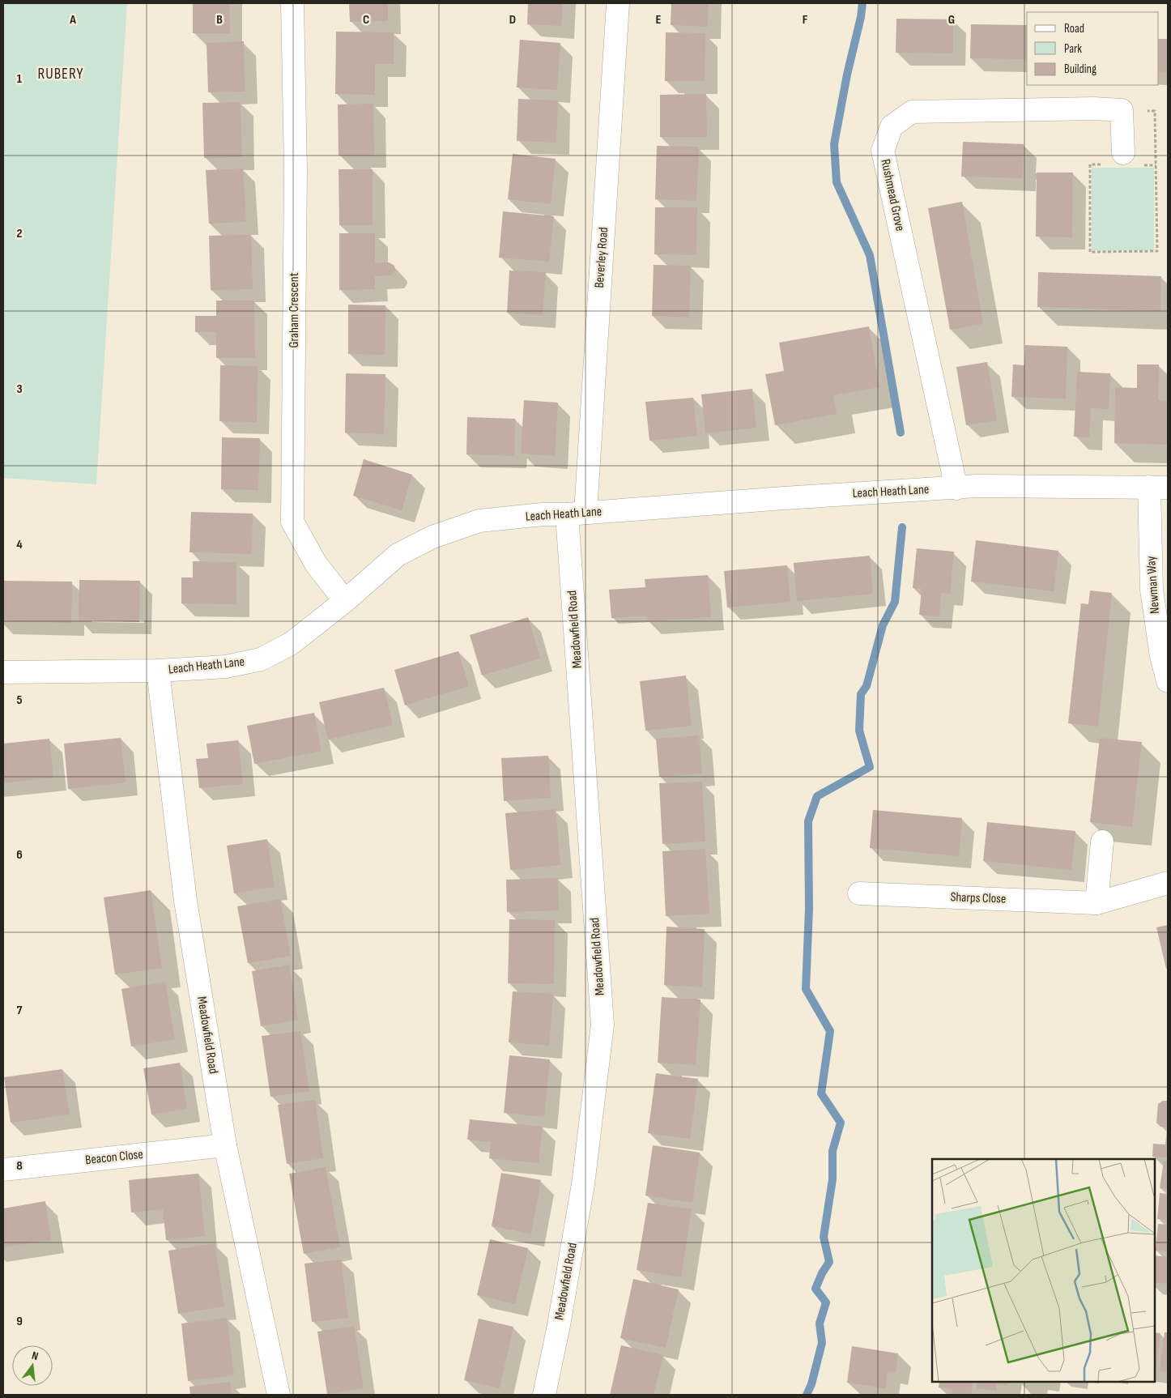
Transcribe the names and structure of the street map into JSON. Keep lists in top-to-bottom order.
{
  "streets": {
    "street": [
      "Rushmead Grove",
      "Beverley Road",
      "Graham Crescent",
      "Leach Heath Lane",
      "Newman Way",
      "Meadowfield Road",
      "Sharps Close",
      "Beacon Close"
    ]
  },
  "crossings": [
    ["Rushmead Grove", "Leach Heath Lane"],
    ["Beverley Road", "Leach Heath Lane"],
    ["Beverley Road", "Meadowfield Road"],
    ["Graham Crescent", "Leach Heath Lane"],
    ["Leach Heath Lane", "Newman Way"],
    ["Leach Heath Lane", "Meadowfield Road"],
    ["Meadowfield Road", "Beacon Close"]
  ],
  "districts": ["RUBERY"],
  "legend": ["Road", "Park", "Building"],
  "north": "top",
  "grid": {
    "columns": [
      "A",
      "B",
      "C",
      "D",
      "E",
      "F",
      "G"
    ],
    "rows": [
      "1",
      "2",
      "3",
      "4",
      "5",
      "6",
      "7",
      "8",
      "9"
    ]
  }
}
